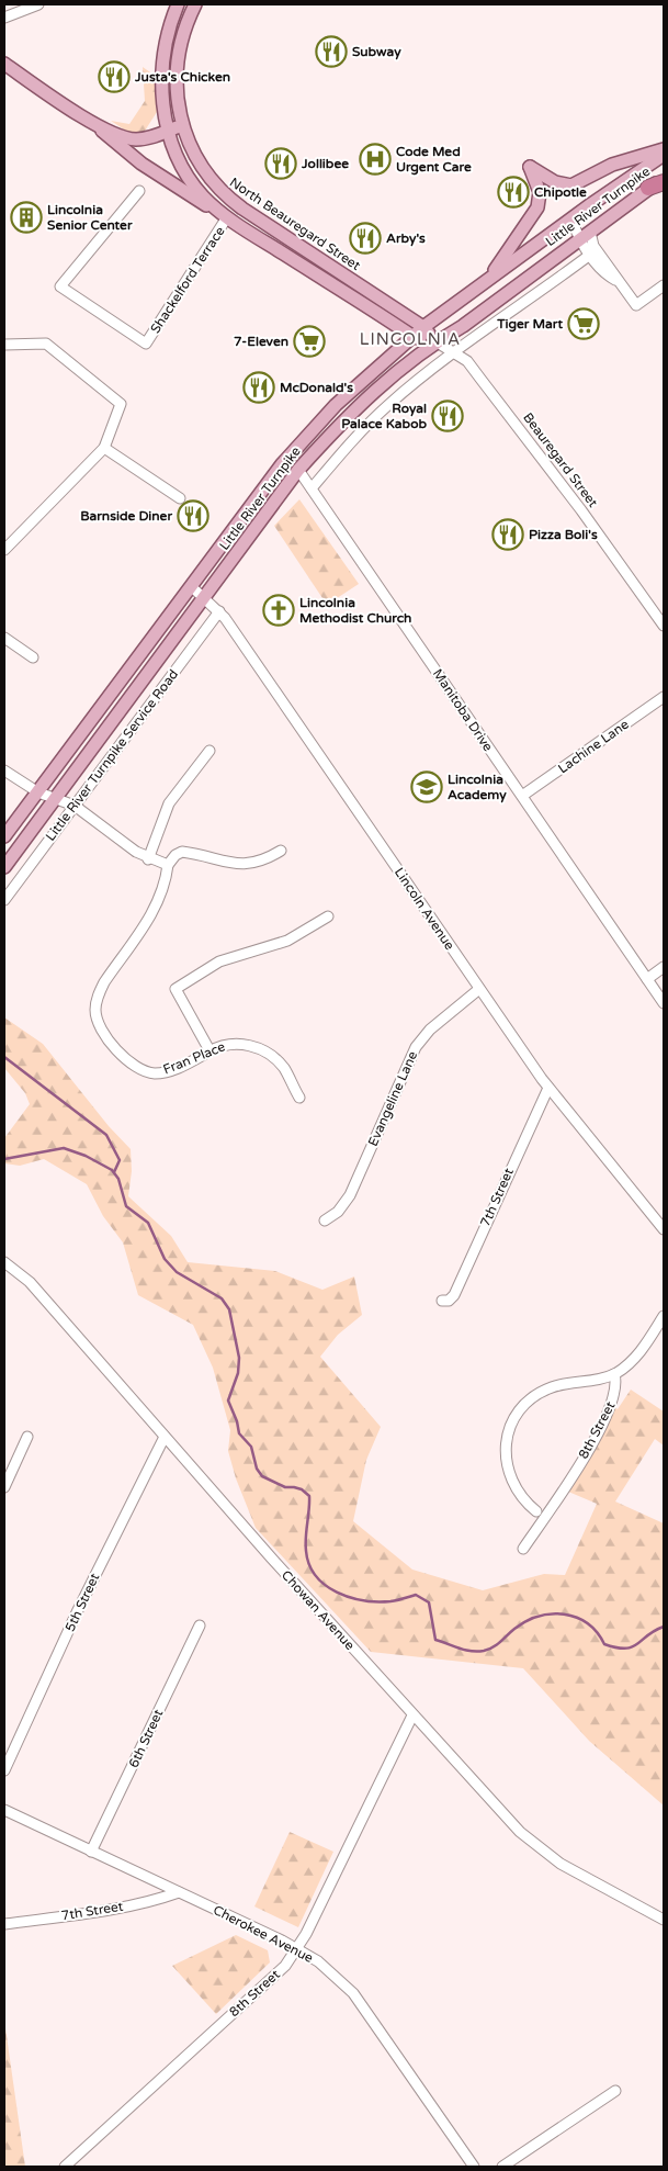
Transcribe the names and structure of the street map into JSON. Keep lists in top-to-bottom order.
{
  "streets": {
    "main road": ["Little River Turnpike", "North Beauregard Street", "Beauregard Street"],
    "street": [
      "Shackelford Terrace",
      "Manitoba Drive",
      "Lachine Lane",
      "Little River Turnpike Service Road",
      "Lincoln Avenue",
      "Fran Place",
      "Evangeline Lane",
      "7th Street",
      "8th Street",
      "5th Street",
      "Chowan Avenue",
      "6th Street",
      "Cherokee Avenue"
    ]
  },
  "crossings": [
    ["Little River Turnpike", "North Beauregard Street"],
    ["Little River Turnpike", "Beauregard Street"],
    ["Little River Turnpike", "Manitoba Drive"],
    ["Little River Turnpike", "Lincoln Avenue"],
    ["North Beauregard Street", "Beauregard Street"],
    ["Manitoba Drive", "Lachine Lane"],
    ["Little River Turnpike Service Road", "Lincoln Avenue"],
    ["Lincoln Avenue", "Evangeline Lane"],
    ["Lincoln Avenue", "7th Street"],
    ["7th Street", "Cherokee Avenue"],
    ["8th Street", "Chowan Avenue"],
    ["8th Street", "Cherokee Avenue"],
    ["5th Street", "Chowan Avenue"],
    ["6th Street", "Cherokee Avenue"]
  ],
  "districts": ["LINCOLNIA"],
  "places": {
    "restaurant": [
      "Subway",
      "Justa's Chicken",
      "Jollibee",
      "Chipotle",
      "Arby's",
      "McDonald's",
      "Royal Palace Kabob",
      "Barnside Diner",
      "Pizza Boli's"
    ],
    "hospital": ["Code Med Urgent Care"],
    "building": ["Lincolnia Senior Center"],
    "supermarket": ["Tiger Mart", "7-Eleven"],
    "church": ["Lincolnia Methodist Church"],
    "school or university": ["Lincolnia Academy"]
  }
}
